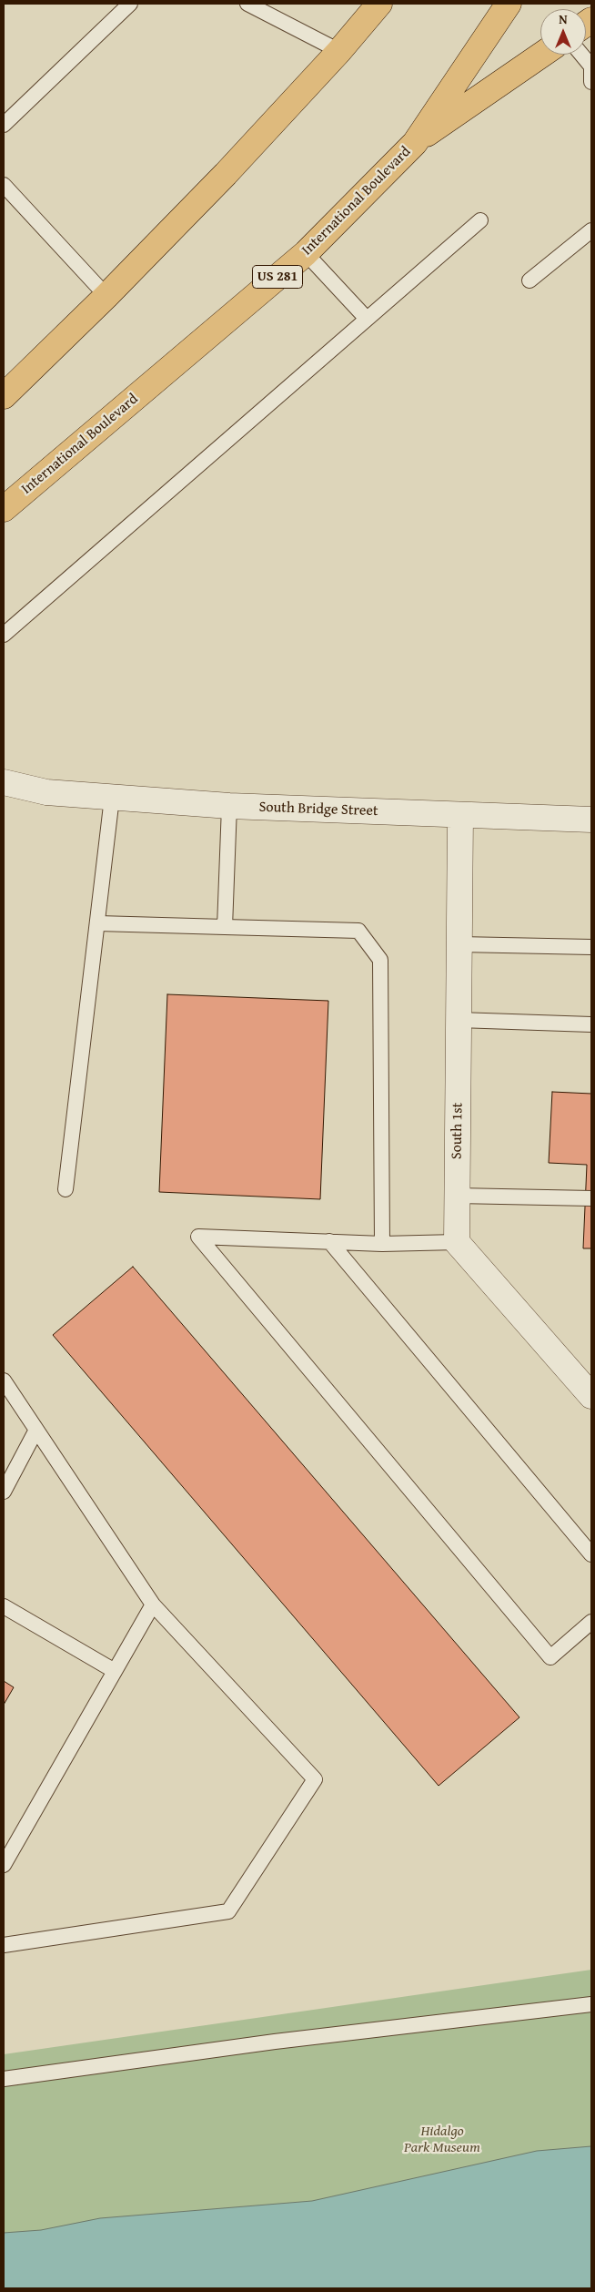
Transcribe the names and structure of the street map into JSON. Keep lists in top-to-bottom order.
{
  "streets": {
    "main road": ["International Boulevard", "US 281"],
    "street": ["South Bridge Street", "South 1st"]
  },
  "crossings": [
    ["South Bridge Street", "South 1st"]
  ],
  "parks": ["Hidalgo Park Museum"],
  "north": "top"
}
